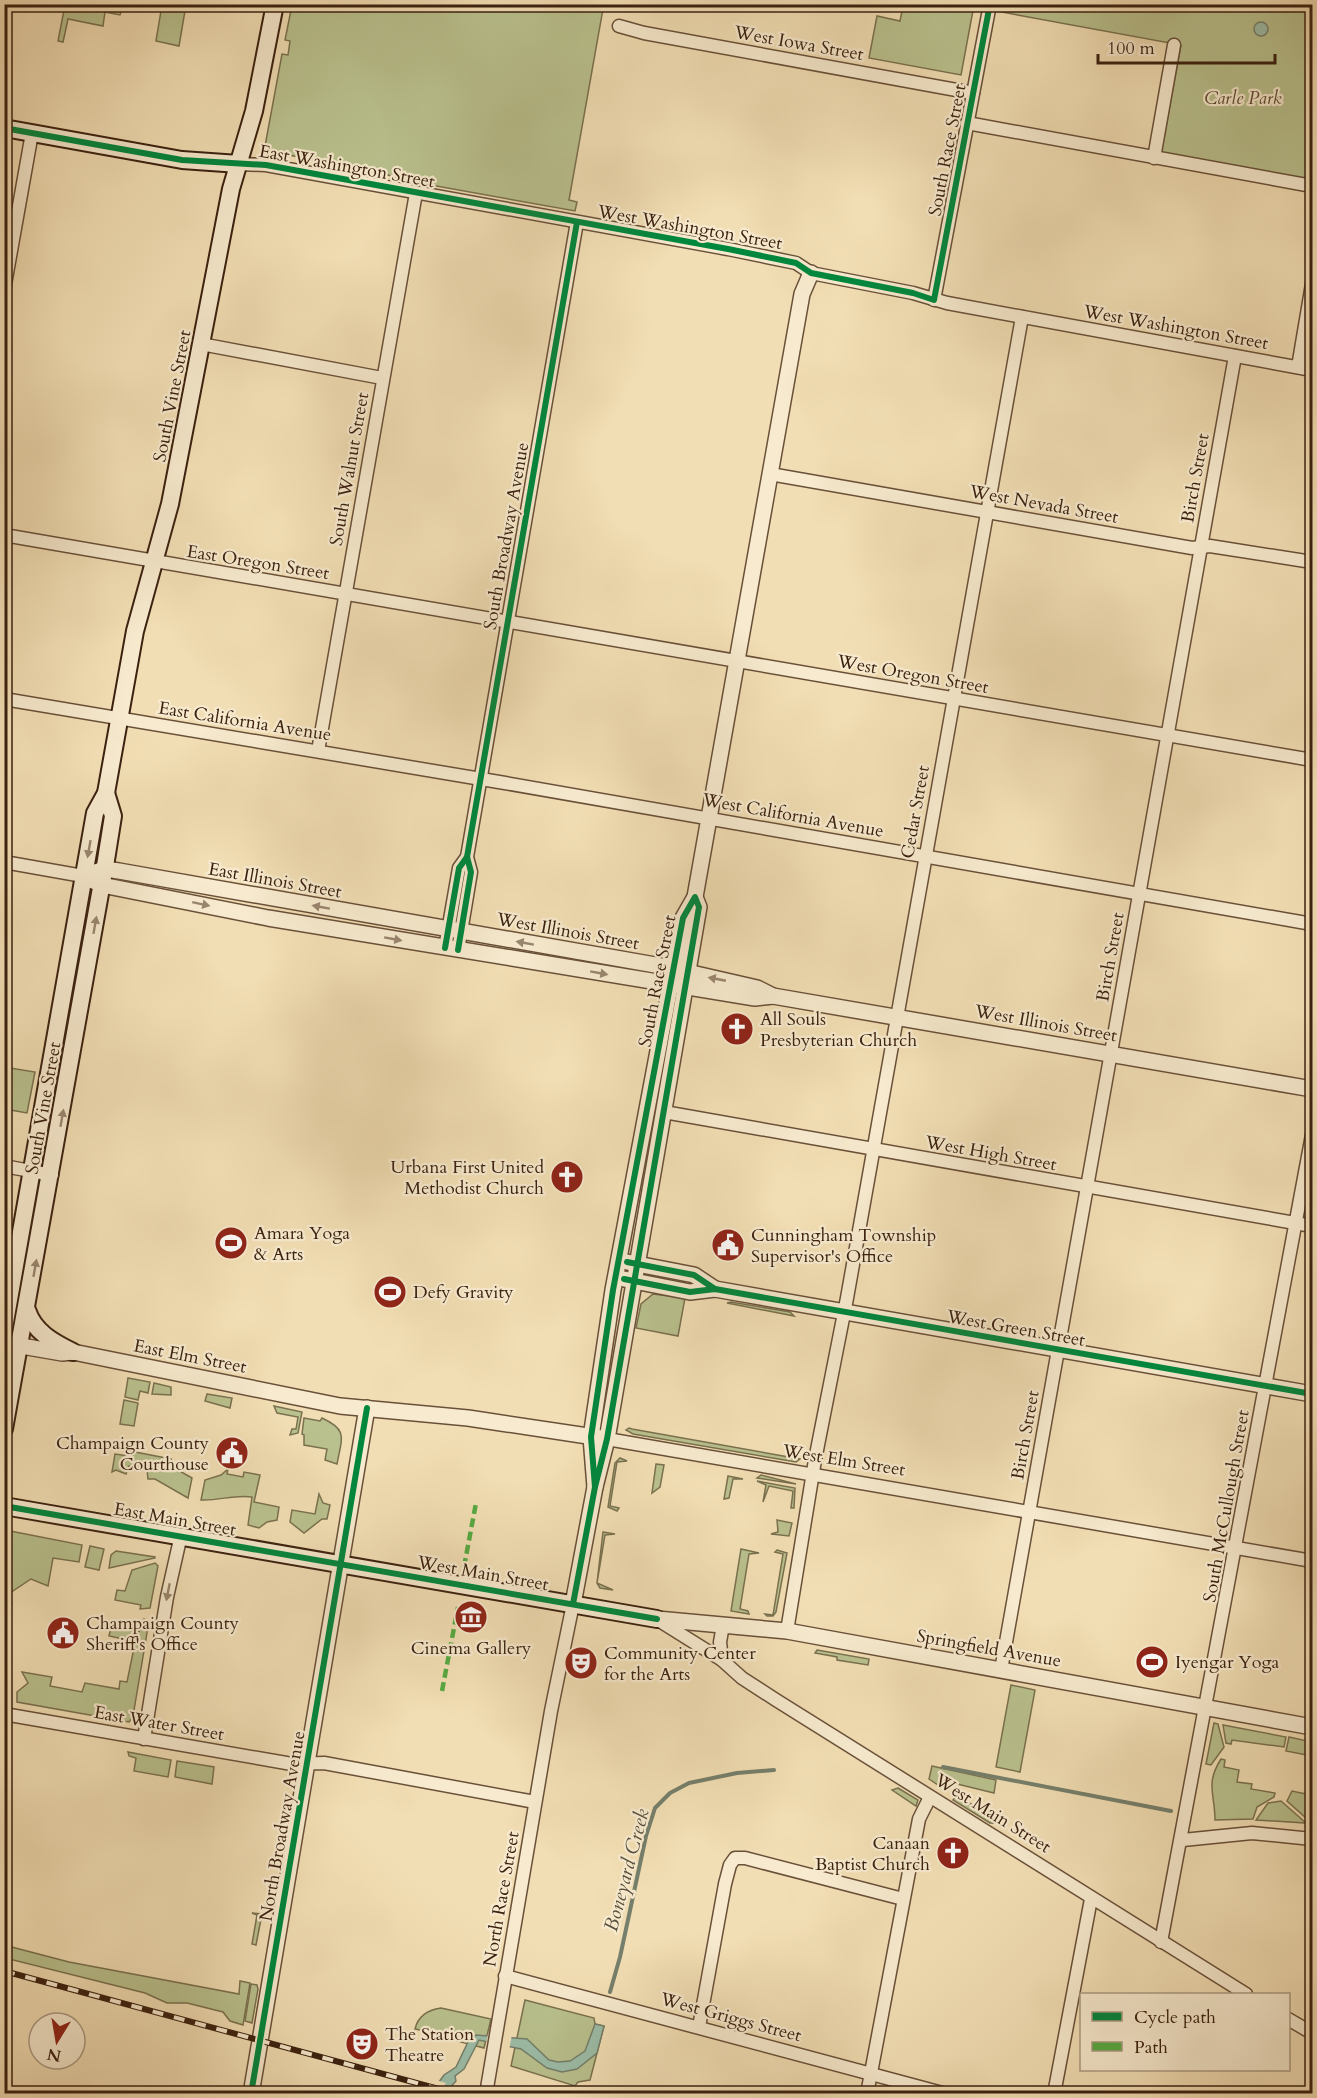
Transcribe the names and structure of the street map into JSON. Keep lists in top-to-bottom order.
{
  "streets": {
    "main road": [
      "East Washington Street",
      "South Vine Street",
      "East Main Street",
      "West Main Street"
    ],
    "street": [
      "West Iowa Street",
      "South Race Street",
      "West Washington Street",
      "South Walnut Street",
      "Birch Street",
      "West Nevada Street",
      "South Broadway Avenue",
      "East Oregon Street",
      "West Oregon Street",
      "East California Avenue",
      "Cedar Street",
      "West California Avenue",
      "East Illinois Street",
      "West Illinois Street",
      "West High Street",
      "West Green Street",
      "East Elm Street",
      "West Elm Street",
      "South McCullough Street",
      "Springfield Avenue",
      "East Water Street",
      "North Broadway Avenue",
      "North Race Street",
      "West Griggs Street"
    ]
  },
  "crossings": [
    ["West Iowa Street", "South Race Street"],
    ["South Race Street", "West Washington Street"],
    ["South Race Street", "West Nevada Street"],
    ["South Race Street", "West Oregon Street"],
    ["South Race Street", "West California Avenue"],
    ["South Race Street", "West Illinois Street"],
    ["South Race Street", "West High Street"],
    ["South Race Street", "West Green Street"],
    ["South Race Street", "West Elm Street"],
    ["South Race Street", "West Main Street"],
    ["South Race Street", "North Race Street"],
    ["East Washington Street", "West Washington Street"],
    ["East Washington Street", "South Vine Street"],
    ["East Washington Street", "South Walnut Street"],
    ["East Washington Street", "South Broadway Avenue"],
    ["West Washington Street", "Birch Street"],
    ["West Washington Street", "South Broadway Avenue"],
    ["West Washington Street", "Cedar Street"],
    ["South Vine Street", "East Oregon Street"],
    ["South Vine Street", "East California Avenue"],
    ["South Vine Street", "East Illinois Street"],
    ["South Vine Street", "East Elm Street"],
    ["South Walnut Street", "East Oregon Street"],
    ["South Walnut Street", "East California Avenue"],
    ["Birch Street", "West Nevada Street"],
    ["Birch Street", "West Oregon Street"],
    ["Birch Street", "West California Avenue"],
    ["Birch Street", "West Illinois Street"],
    ["Birch Street", "West High Street"],
    ["Birch Street", "West Green Street"],
    ["Birch Street", "West Elm Street"],
    ["Birch Street", "Springfield Avenue"],
    ["West Nevada Street", "Cedar Street"],
    ["South Broadway Avenue", "East Oregon Street"],
    ["South Broadway Avenue", "West Oregon Street"],
    ["South Broadway Avenue", "East California Avenue"],
    ["South Broadway Avenue", "West California Avenue"],
    ["South Broadway Avenue", "East Illinois Street"],
    ["South Broadway Avenue", "West Illinois Street"],
    ["East Oregon Street", "West Oregon Street"],
    ["West Oregon Street", "Cedar Street"],
    ["East California Avenue", "West California Avenue"],
    ["Cedar Street", "West California Avenue"],
    ["Cedar Street", "West Illinois Street"],
    ["Cedar Street", "West High Street"],
    ["Cedar Street", "West Green Street"],
    ["Cedar Street", "West Elm Street"],
    ["Cedar Street", "Springfield Avenue"],
    ["East Illinois Street", "West Illinois Street"],
    ["West High Street", "South McCullough Street"],
    ["West Green Street", "South McCullough Street"],
    ["East Elm Street", "West Elm Street"],
    ["West Elm Street", "South McCullough Street"],
    ["South McCullough Street", "West Main Street"],
    ["South McCullough Street", "Springfield Avenue"],
    ["East Main Street", "West Main Street"],
    ["East Main Street", "North Broadway Avenue"],
    ["West Main Street", "Springfield Avenue"],
    ["West Main Street", "North Broadway Avenue"],
    ["East Water Street", "North Broadway Avenue"],
    ["East Water Street", "North Race Street"],
    ["North Race Street", "West Griggs Street"]
  ],
  "water": ["Boneyard Creek"],
  "parks": ["Carle Park"],
  "places": {
    "church": ["All Souls Presbyterian Church", "Urbana First United Methodist Church", "Canaan Baptist Church"],
    "sports": ["Amara Yoga & Arts", "Defy Gravity", "Iyengar Yoga"],
    "public building": ["Cunningham Township Supervisor's Office", "Champaign County Courthouse", "Champaign County Sheriff's Office"],
    "museum": ["Cinema Gallery"],
    "theatre": ["Community Center for the Arts", "The Station Theatre"]
  },
  "legend": ["Cycle path", "Path"],
  "scale_bar": "100 m",
  "north": "bottom"
}
